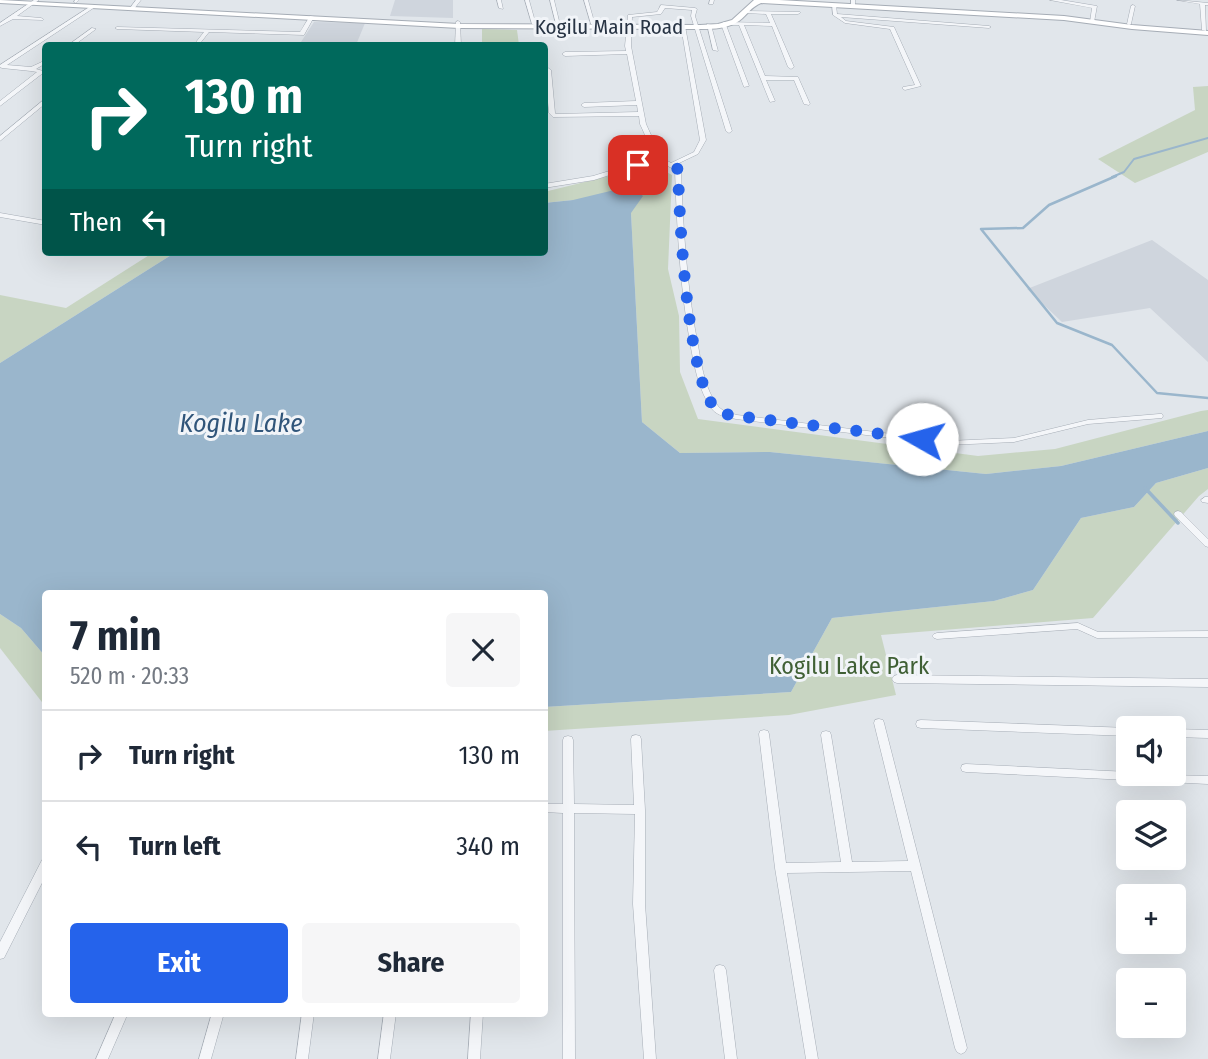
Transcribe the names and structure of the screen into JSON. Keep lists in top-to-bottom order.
{
  "streets": {
    "main road": ["Kogilu Main Road"]
  },
  "water": ["Kogilu Lake"],
  "parks": ["Kogilu Lake Park"],
  "page": {
    "turn": ["130 m", "Turn right"],
    "then": "Then",
    "heading": ["7 min", "520 m · 20:33"],
    "list": [
      {
        "name": "Turn right",
        "value": "130 m"
      },
      {
        "name": "Turn left",
        "value": "340 m"
      }
    ],
    "map_buttons": ["+", "−"],
    "buttons": ["Exit", "Share"]
  }
}
